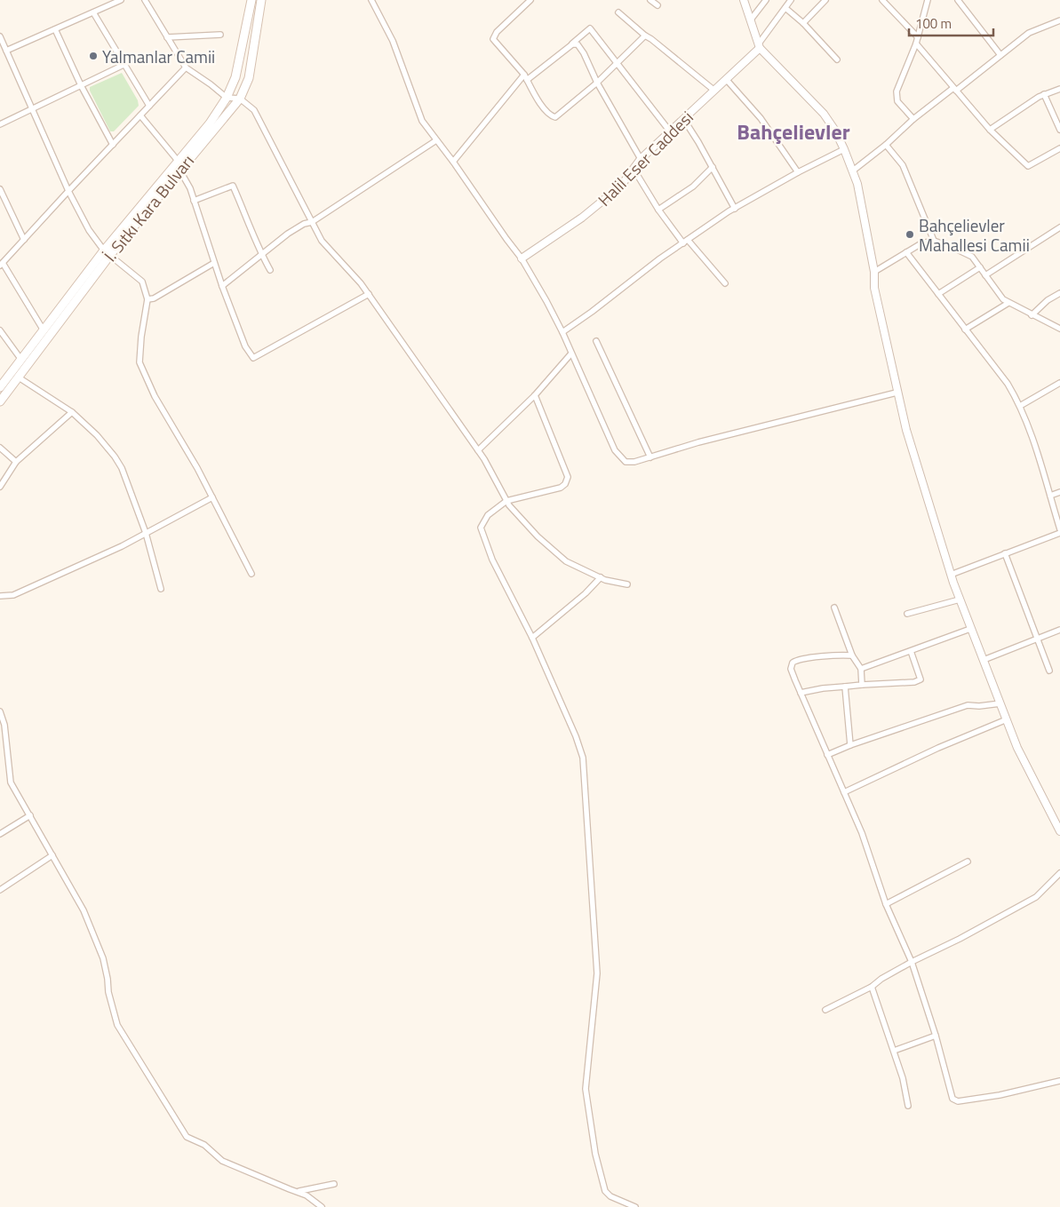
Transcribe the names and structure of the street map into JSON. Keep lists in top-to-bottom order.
{
  "streets": {
    "main road": ["İ. Sıtkı Kara Bulvarı"],
    "street": ["Halil Eser Caddesi"]
  },
  "districts": ["Bahçelievler"],
  "places": ["Yalmanlar Camii", "Bahçelievler Mahallesi Camii"],
  "scale_bar": "100 m"
}
